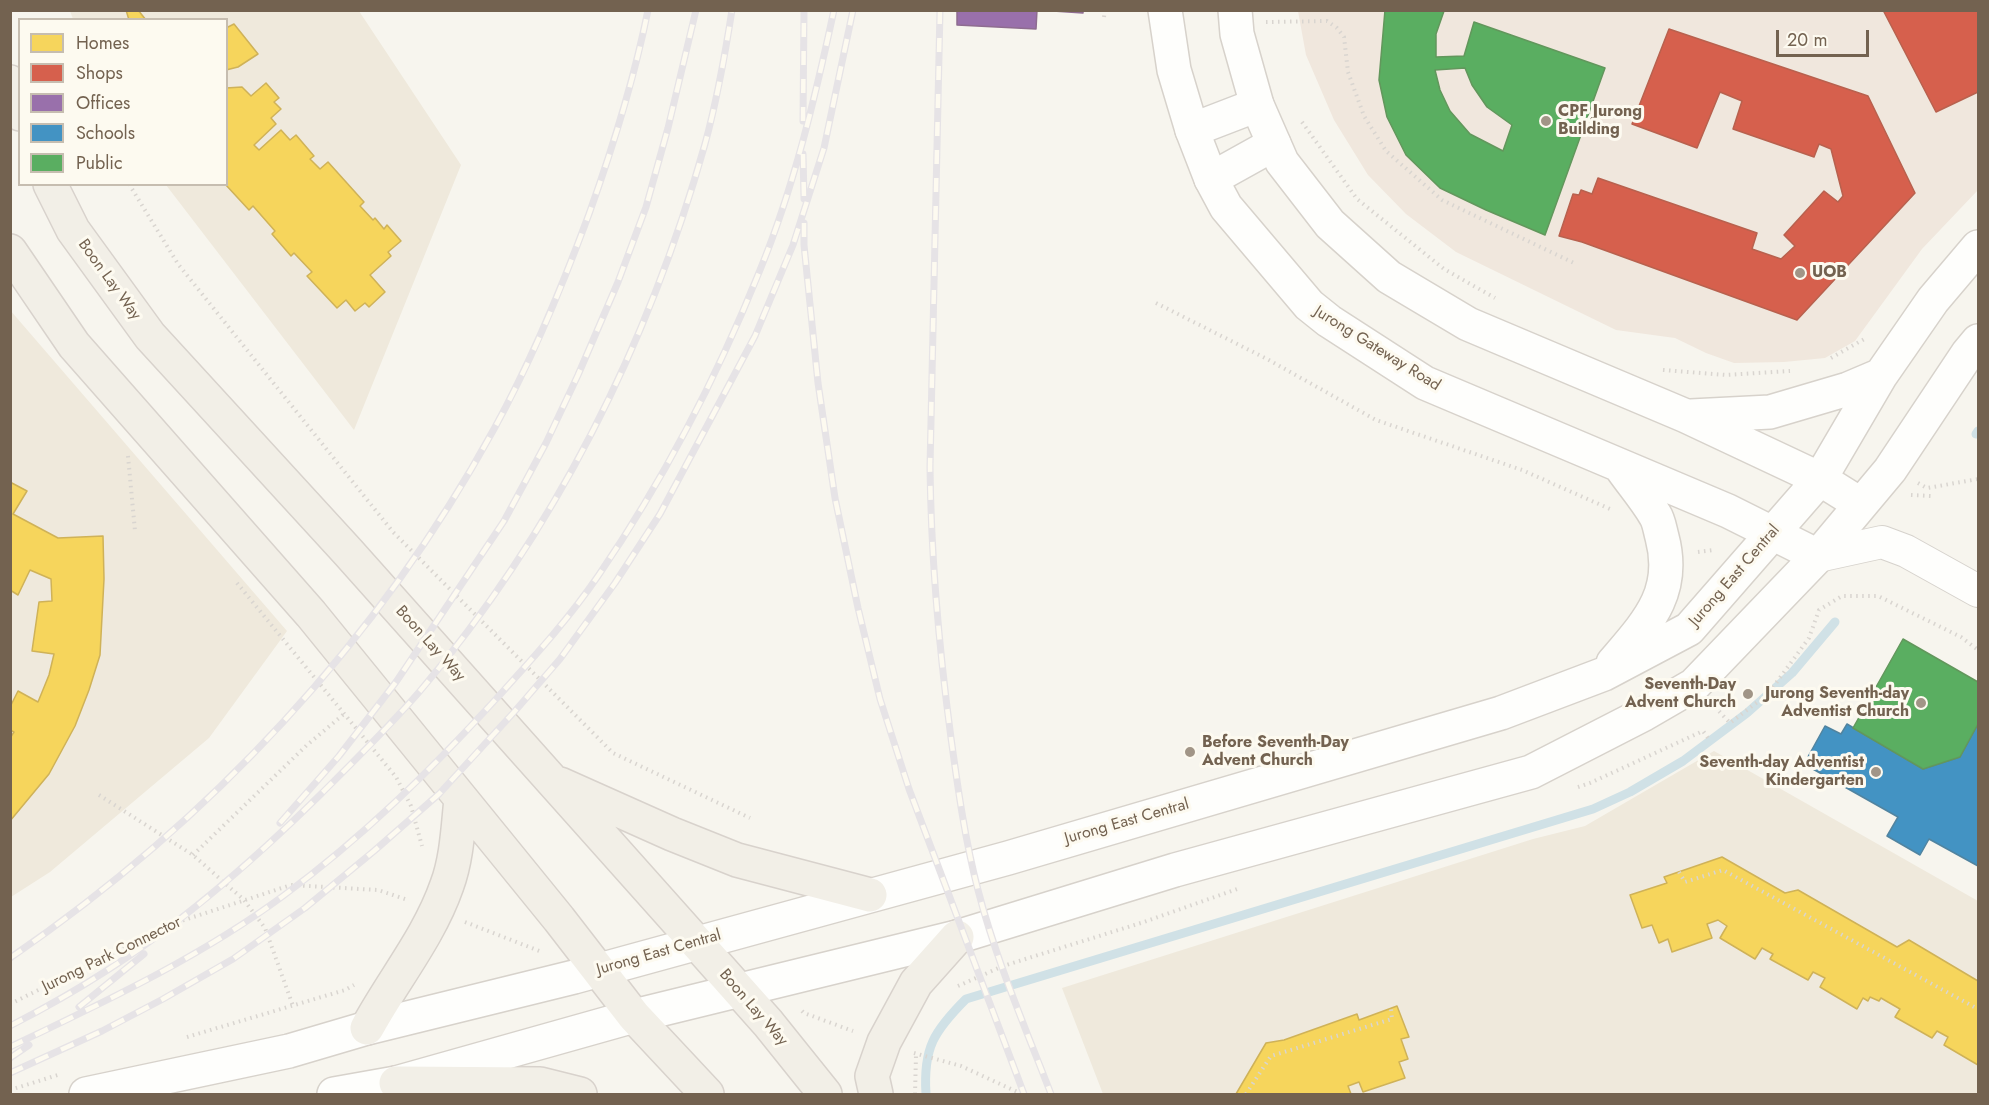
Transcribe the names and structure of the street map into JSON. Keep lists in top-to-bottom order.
{
  "streets": {
    "main road": ["Boon Lay Way", "Jurong Gateway Road", "Jurong East Central"],
    "path": ["Jurong Park Connector"]
  },
  "crossings": [
    ["Boon Lay Way", "Jurong East Central"],
    ["Jurong Gateway Road", "Jurong East Central"]
  ],
  "places": [
    "CPF Jurong Building",
    "UOB",
    "Seventh-Day Advent Church",
    "Jurong Seventh-day Adventist Church",
    "Before Seventh-Day Advent Church",
    "Seventh-day Adventist Kindergarten"
  ],
  "legend": [
    "Homes",
    "Shops",
    "Offices",
    "Schools",
    "Public"
  ],
  "scale_bar": "20 m"
}
